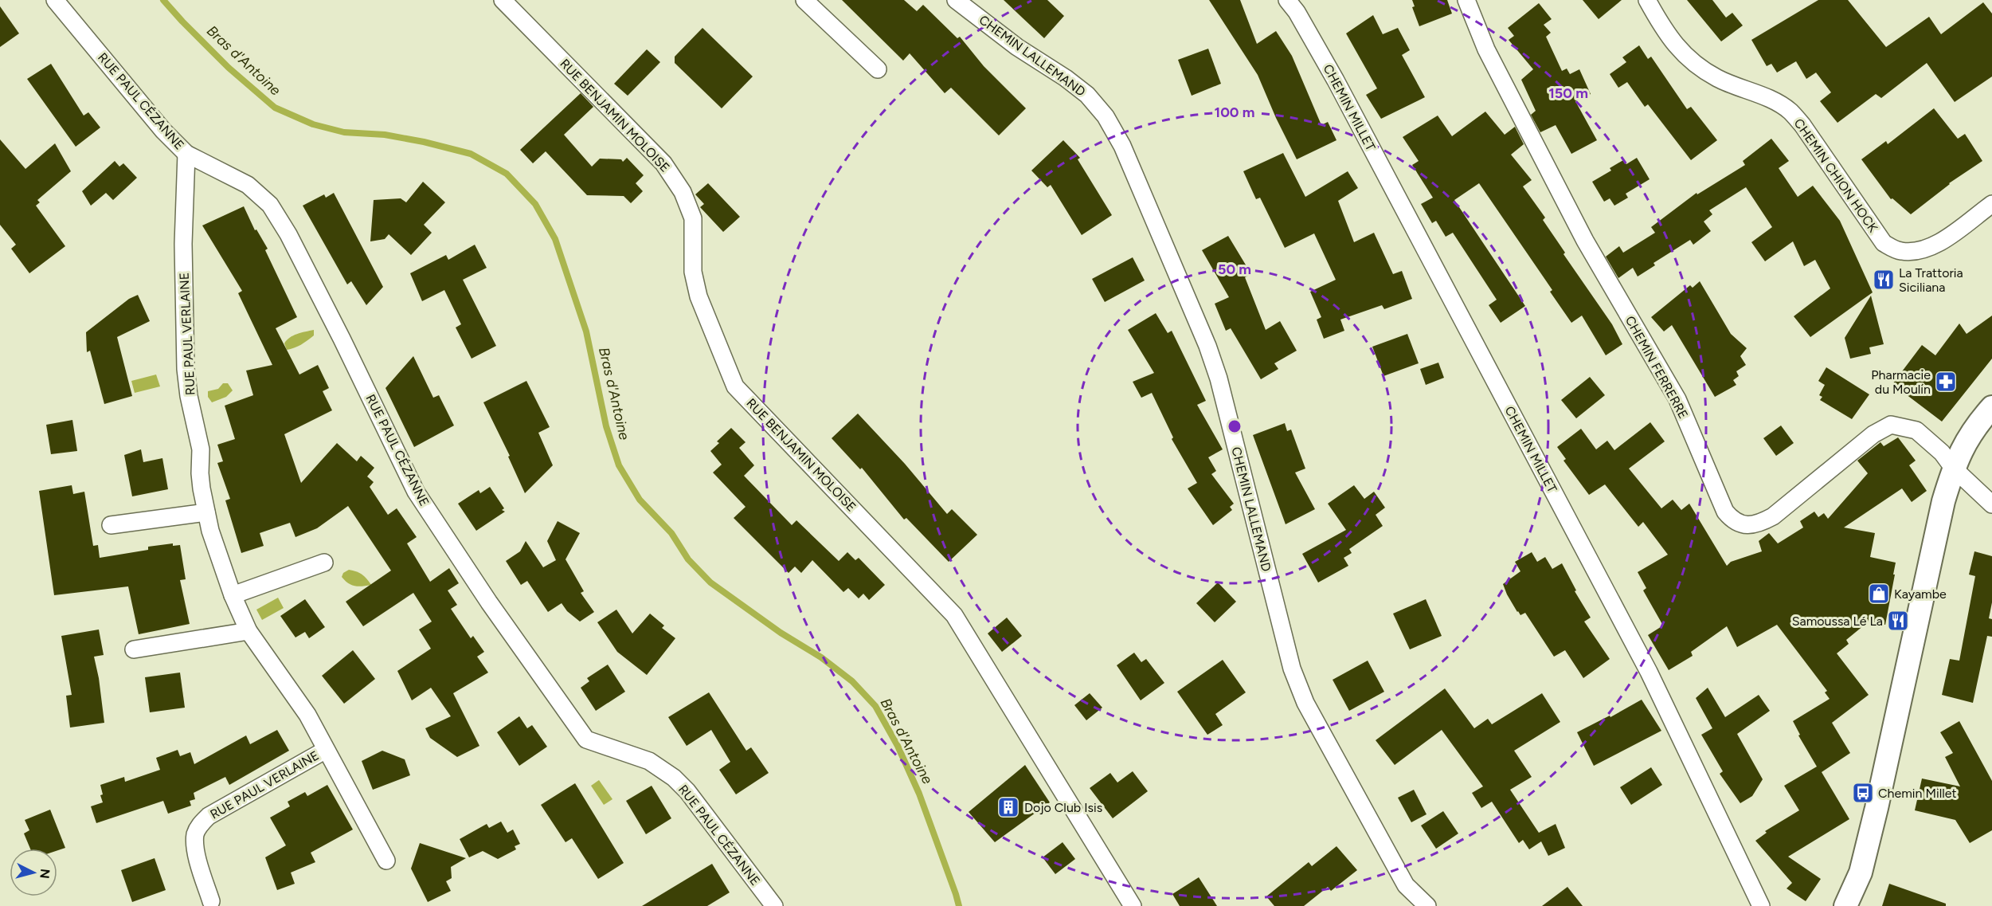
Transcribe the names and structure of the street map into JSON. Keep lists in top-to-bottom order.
{
  "streets": {
    "street": [
      "CHEMIN LALLEMAND",
      "RUE PAUL CÉZANNE",
      "CHEMIN MILLET",
      "RUE BENJAMIN MOLOISE",
      "CHEMIN CHION HOCK",
      "RUE PAUL VERLAINE",
      "CHEMIN FERRERRE"
    ]
  },
  "crossings": [
    ["RUE PAUL CÉZANNE", "RUE PAUL VERLAINE"]
  ],
  "water": ["Bras d'Antoine"],
  "places": {
    "restaurant": ["La Trattoria Siciliana", "Samoussa Lé La"],
    "pharmacy": ["Pharmacie du Moulin"],
    "shop": ["Kayambe"],
    "bus stop": ["Chemin Millet"],
    "building": ["Dojo Club Isis"]
  },
  "north": "right",
  "rings": ["150 m", "100 m", "50 m"]
}
